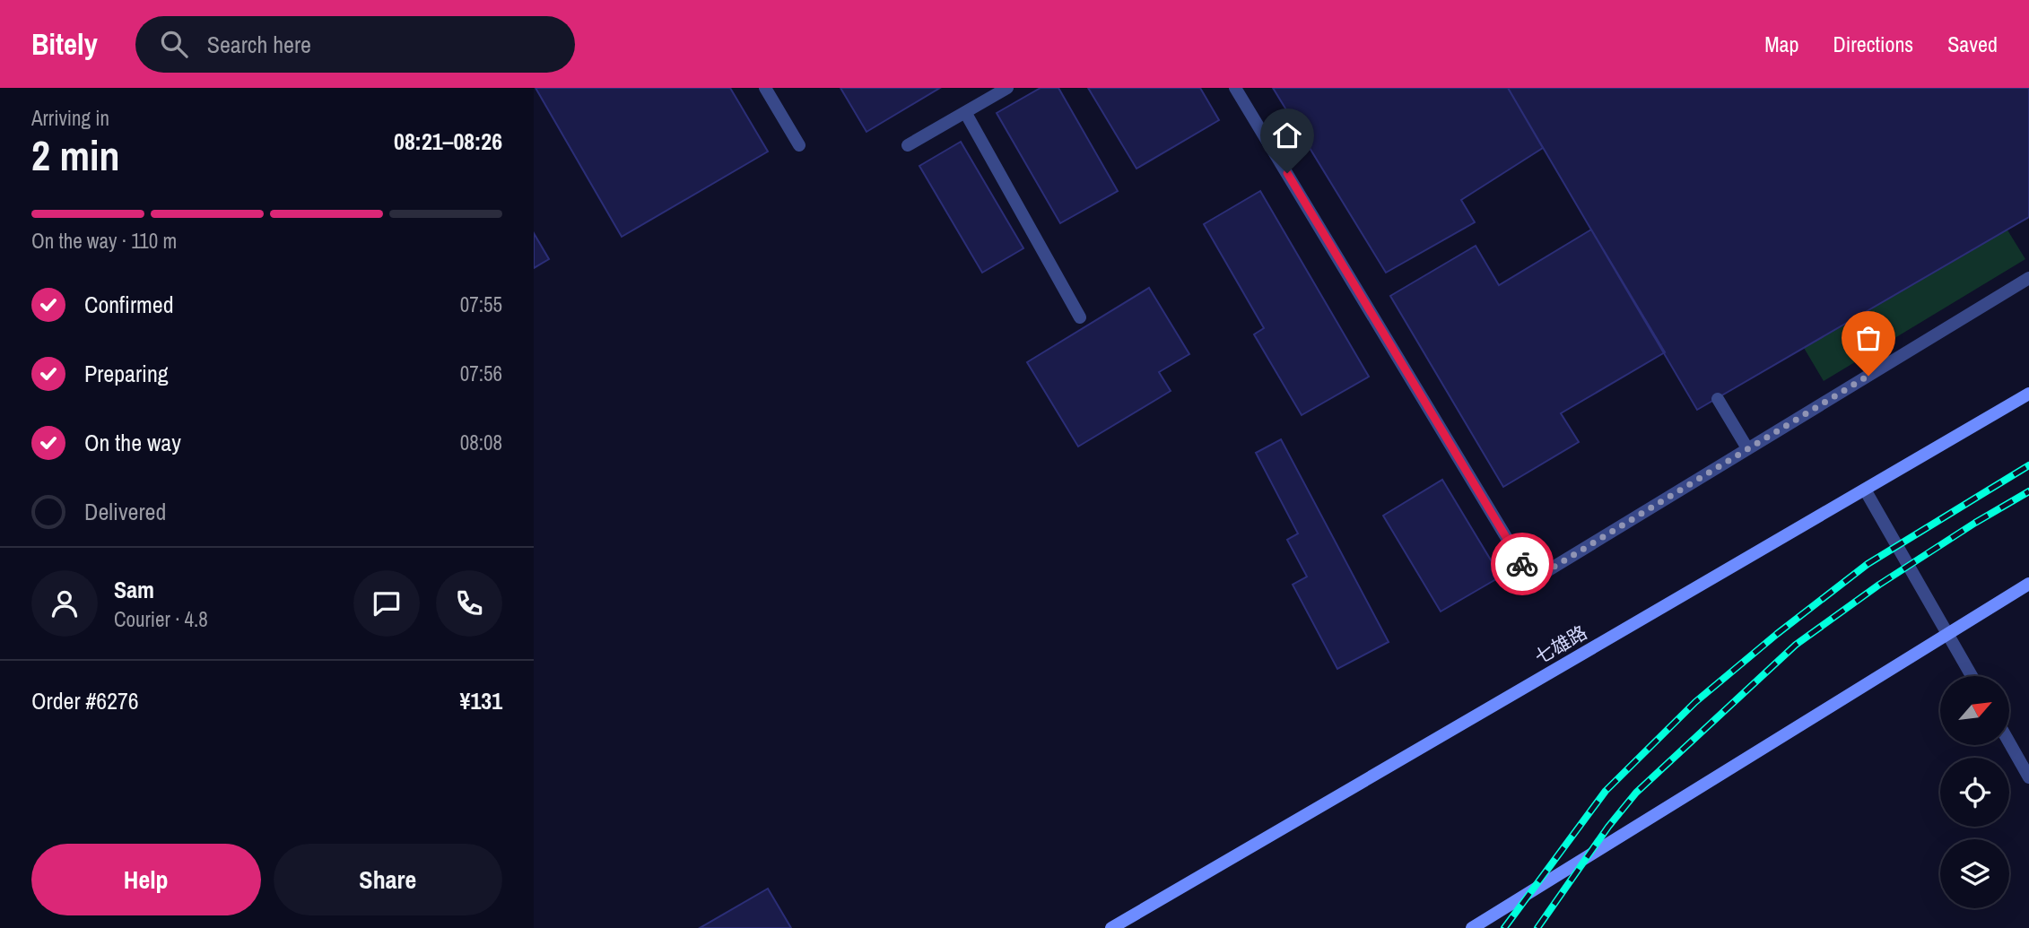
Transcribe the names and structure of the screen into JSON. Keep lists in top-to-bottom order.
{
  "streets": {
    "street": ["七雄路"]
  },
  "north": "top right",
  "page": {
    "header": "Bitely",
    "search": "Search here",
    "nav": ["Map", "Directions", "Saved"],
    "heading": ["2 min", "Arriving in", "08:21–08:26"],
    "panel": [
      "Sam",
      "Courier · 4.8",
      "Order #6276",
      "¥131"
    ],
    "bar": "On the way · 110 m",
    "list": [
      ["Confirmed", "07:55"],
      ["Preparing", "07:56"],
      ["On the way", "08:08"],
      "Delivered"
    ],
    "buttons": ["Help", "Share"]
  }
}
